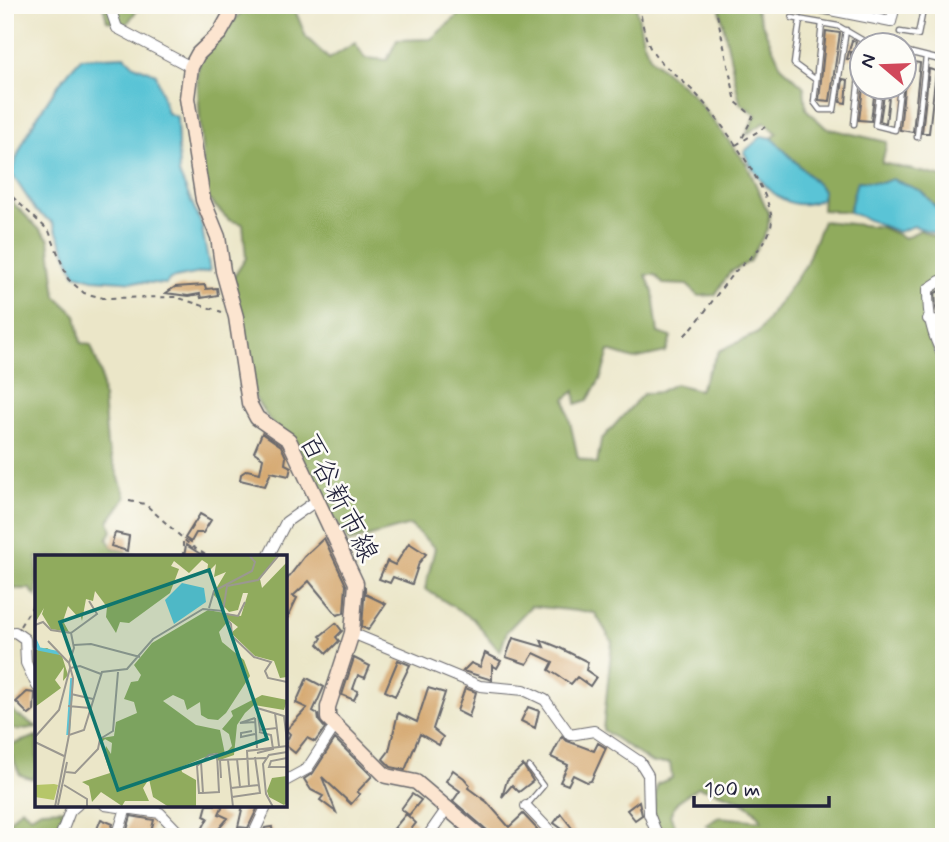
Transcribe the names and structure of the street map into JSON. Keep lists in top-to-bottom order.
{
  "streets": {
    "main road": ["百谷新市線"]
  },
  "scale_bar": "100 m",
  "north": "left"
}
